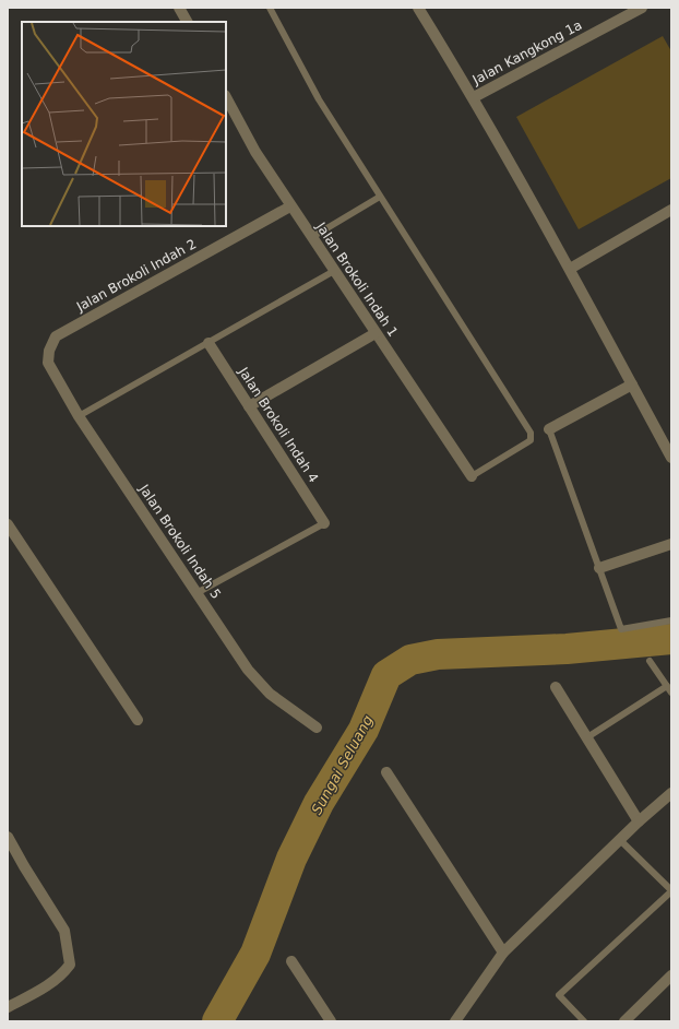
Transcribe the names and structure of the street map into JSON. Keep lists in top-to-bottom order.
{
  "streets": {
    "street": [
      "Jalan Kangkong 1a",
      "Jalan Brokoli Indah 2",
      "Jalan Brokoli Indah 1",
      "Jalan Brokoli Indah 4",
      "Jalan Brokoli Indah 5"
    ]
  },
  "crossings": [
    ["Jalan Brokoli Indah 2", "Jalan Brokoli Indah 1"],
    ["Jalan Brokoli Indah 2", "Jalan Brokoli Indah 5"]
  ],
  "water": ["Sungai Seluang"]
}
